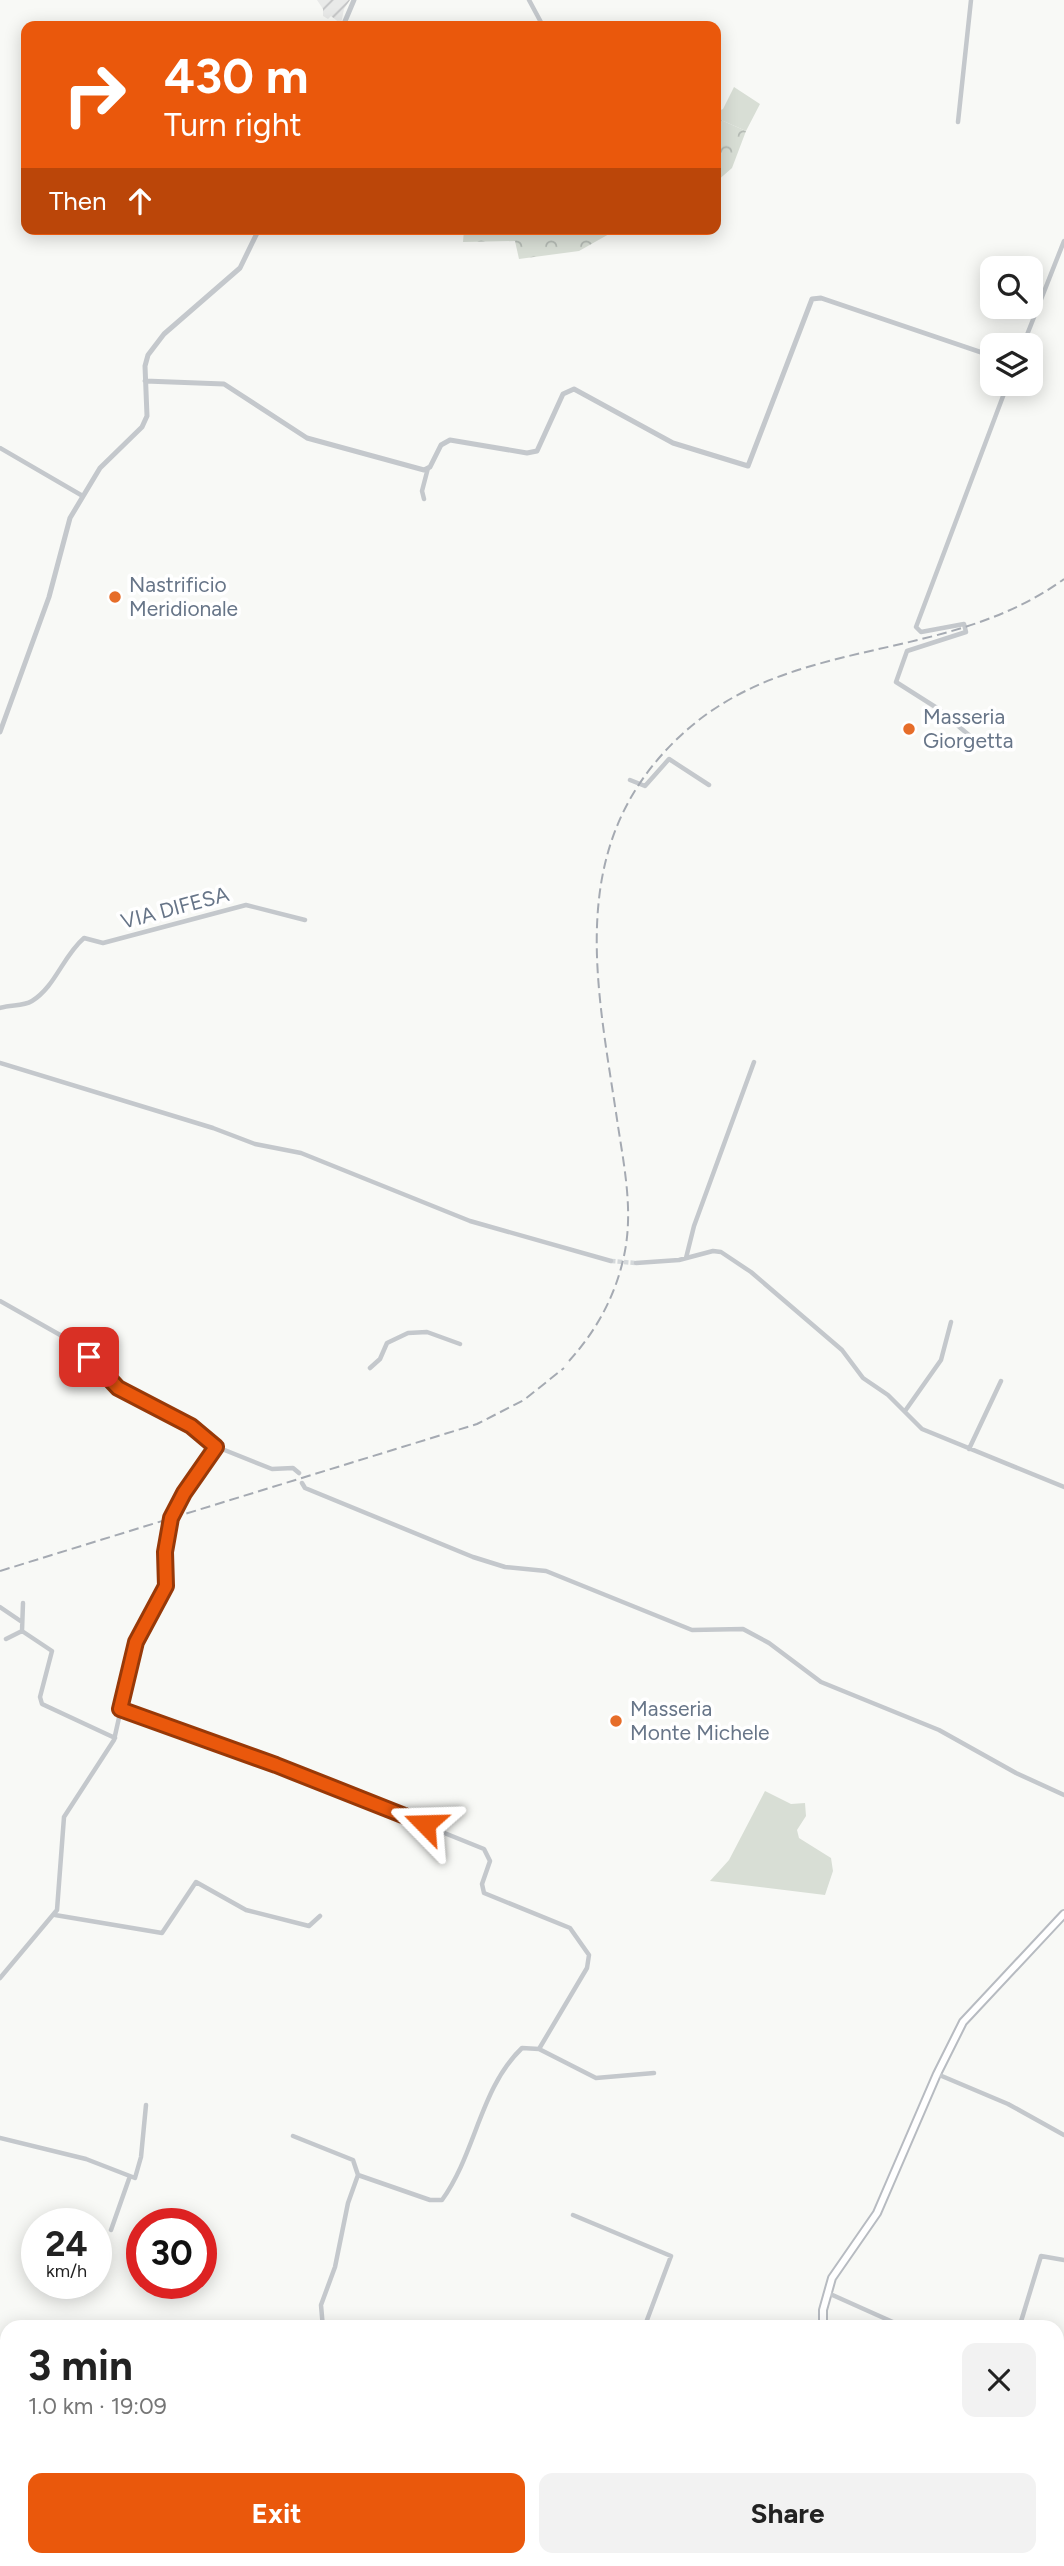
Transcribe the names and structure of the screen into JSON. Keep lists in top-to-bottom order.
{
  "streets": {
    "street": ["VIA DIFESA"]
  },
  "places": ["Nastrificio Meridionale", "Masseria Giorgetta", "Masseria Monte Michele"],
  "page": {
    "turn": ["430 m", "Turn right"],
    "then": "Then",
    "speed": "24 km/h",
    "limit": "30",
    "heading": ["3 min", "1.0 km · 19:09"],
    "buttons": ["Exit", "Share"]
  }
}
